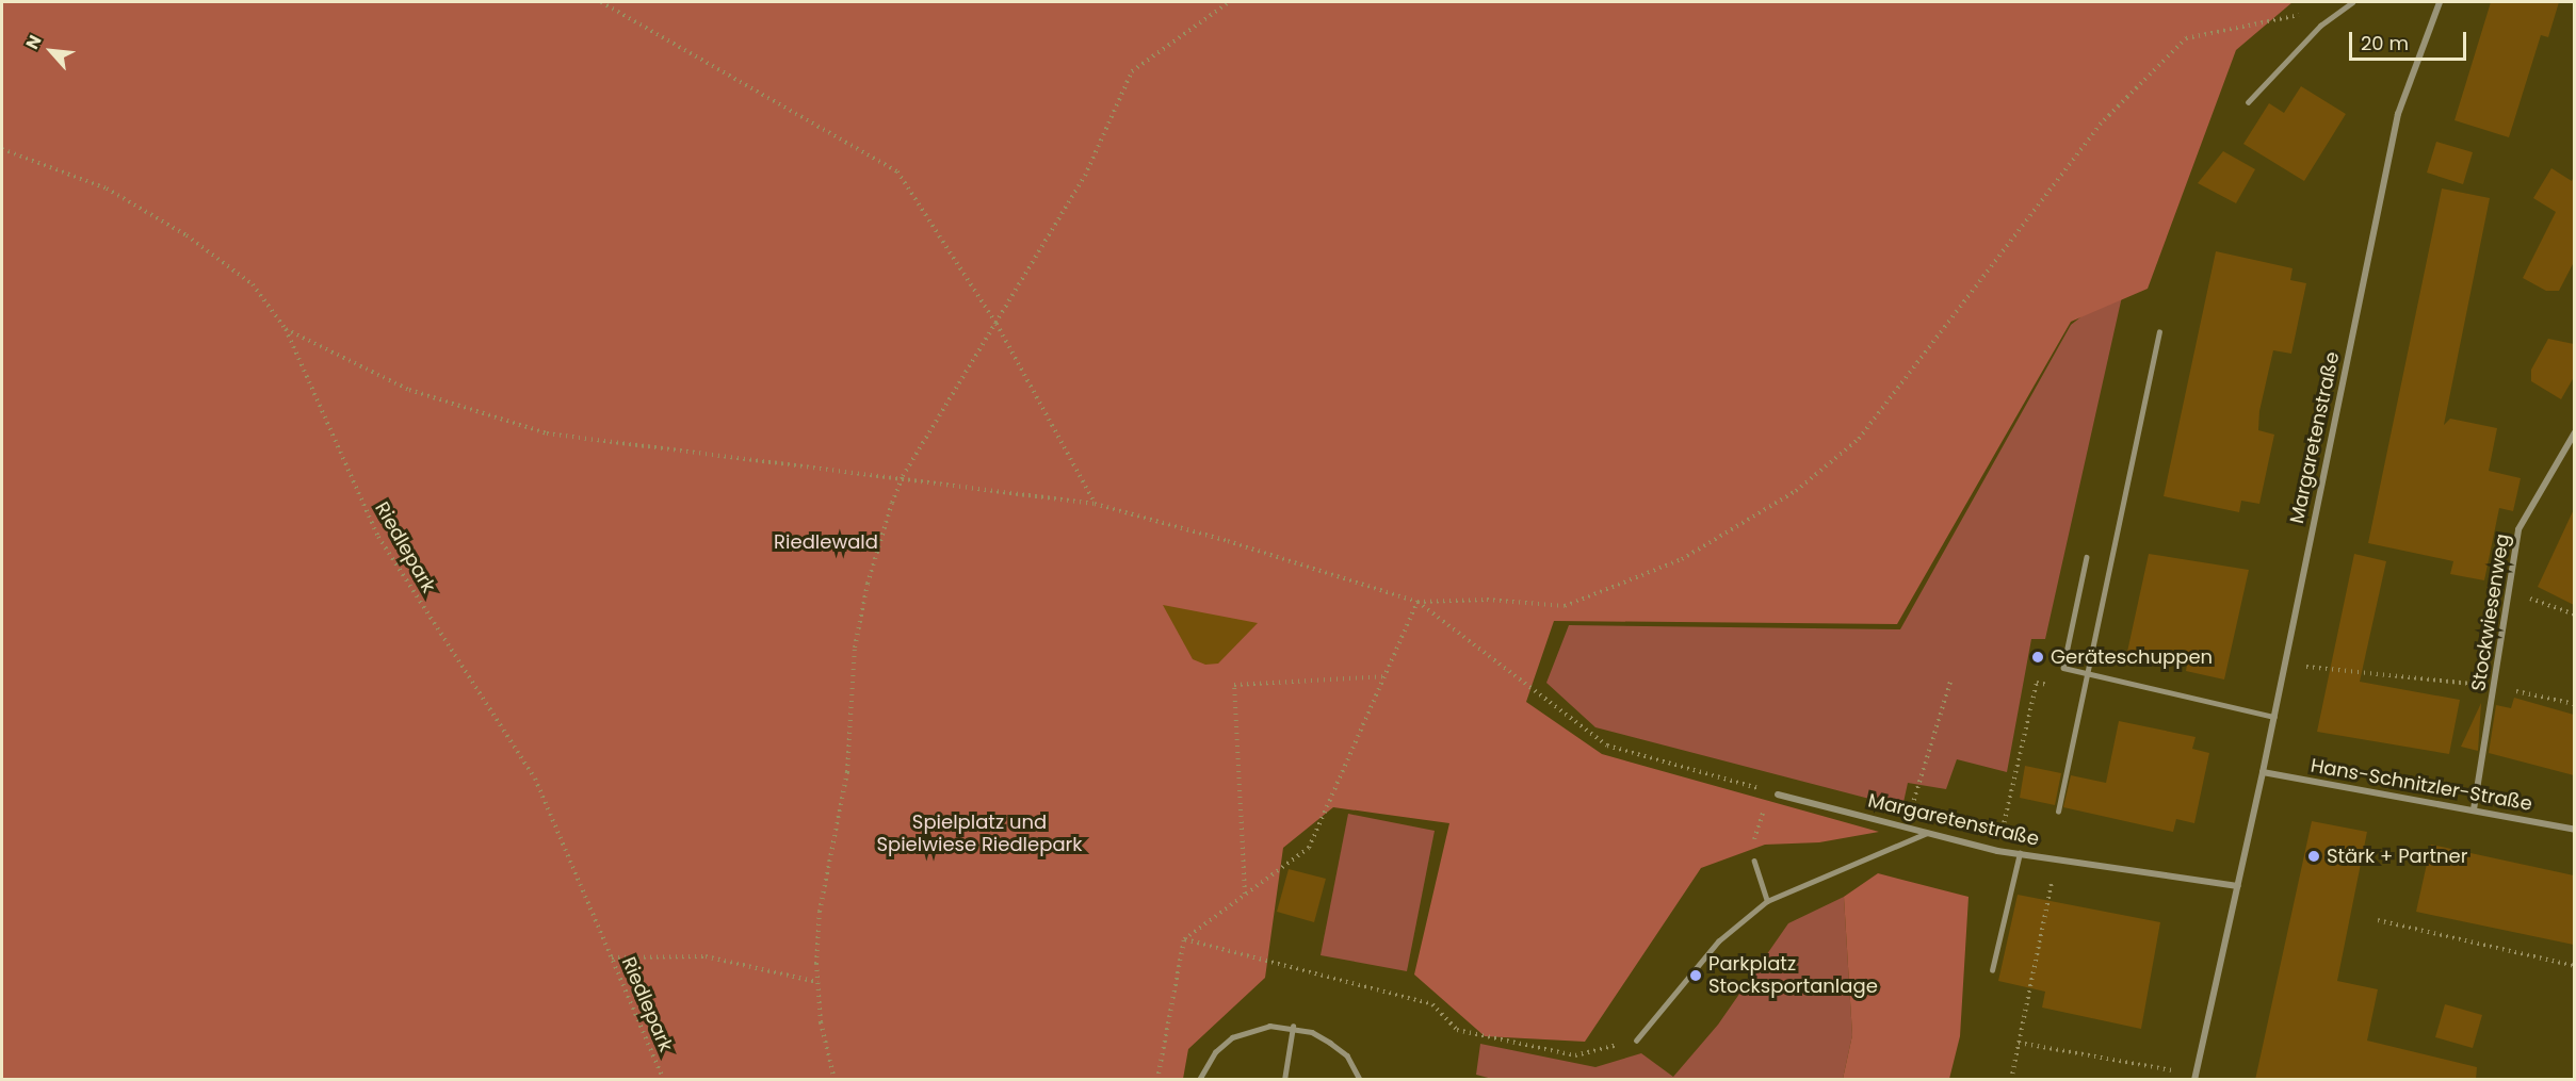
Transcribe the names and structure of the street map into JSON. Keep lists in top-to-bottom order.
{
  "streets": {
    "street": ["Margaretenstraße", "Stockwiesenweg", "Hans-Schnitzler-Straße"],
    "path": ["Riedlepark"]
  },
  "crossings": [
    ["Margaretenstraße", "Hans-Schnitzler-Straße"],
    ["Stockwiesenweg", "Hans-Schnitzler-Straße"]
  ],
  "parks": ["Riedlewald", "Spielplatz und Spielwiese Riedlepark"],
  "places": ["Geräteschuppen", "Stärk + Partner", "Parkplatz Stocksportanlage"],
  "scale_bar": "20 m",
  "north": "top left"
}
